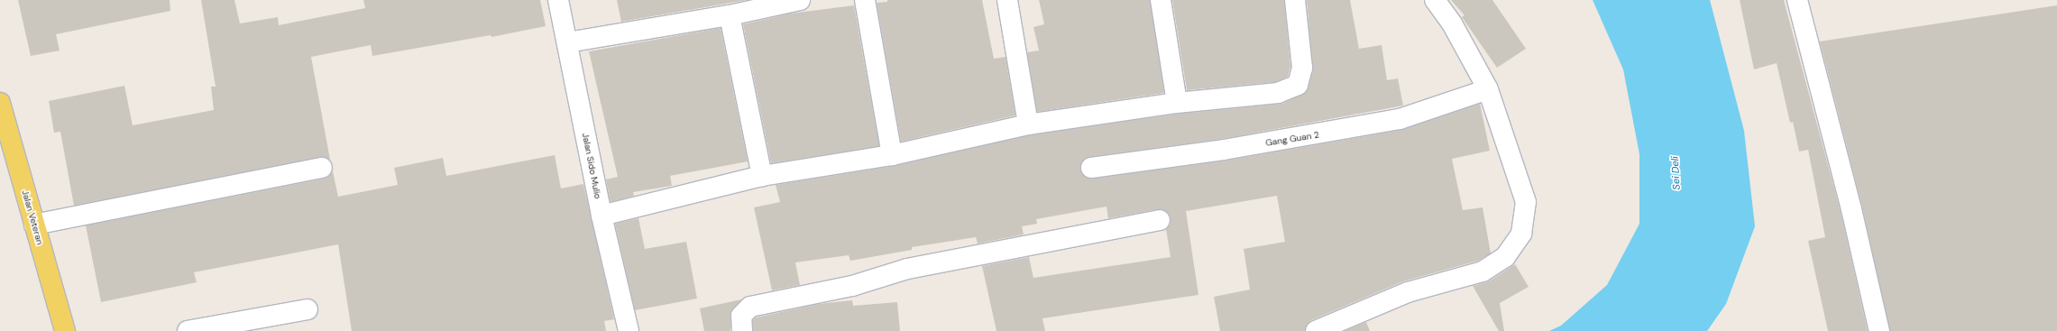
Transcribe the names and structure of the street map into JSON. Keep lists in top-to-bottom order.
{
  "streets": {
    "main road": ["Jalan Veteran"],
    "street": ["Gang Guan 2", "Jalan Sido Mulio"]
  },
  "water": ["Sei Deli"]
}
